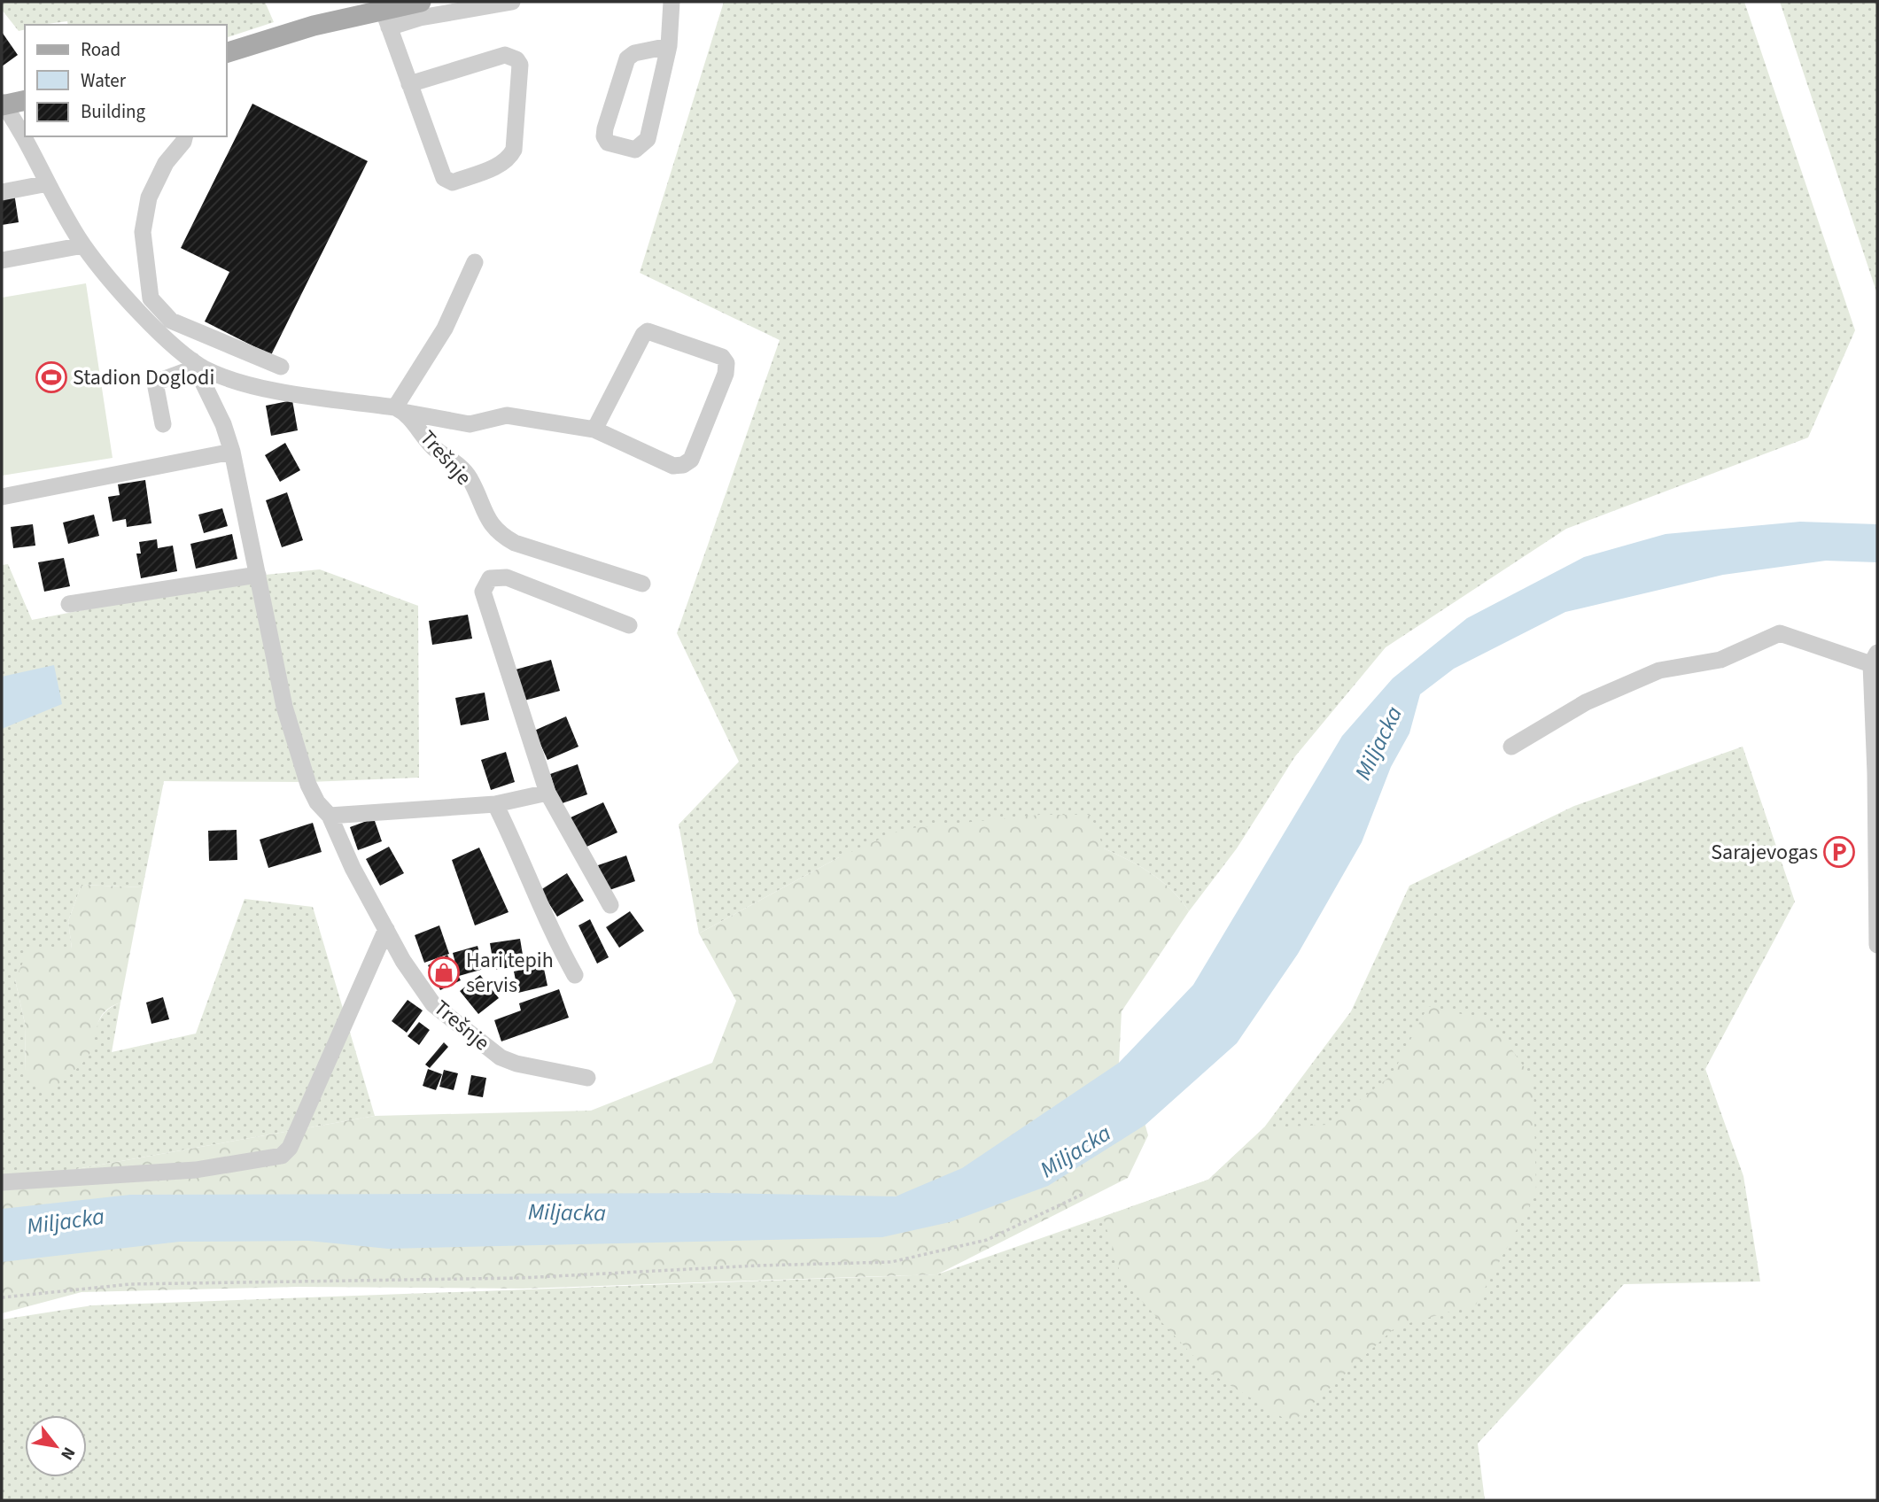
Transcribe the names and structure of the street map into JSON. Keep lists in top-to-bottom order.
{
  "streets": {
    "street": ["Trešnje"]
  },
  "water": ["Miljacka"],
  "places": {
    "sports": ["Stadion Doglodi"],
    "parking": ["Sarajevogas"],
    "shop": ["Hari tepih servis"]
  },
  "legend": ["Road", "Water", "Building"],
  "north": "bottom right"
}
